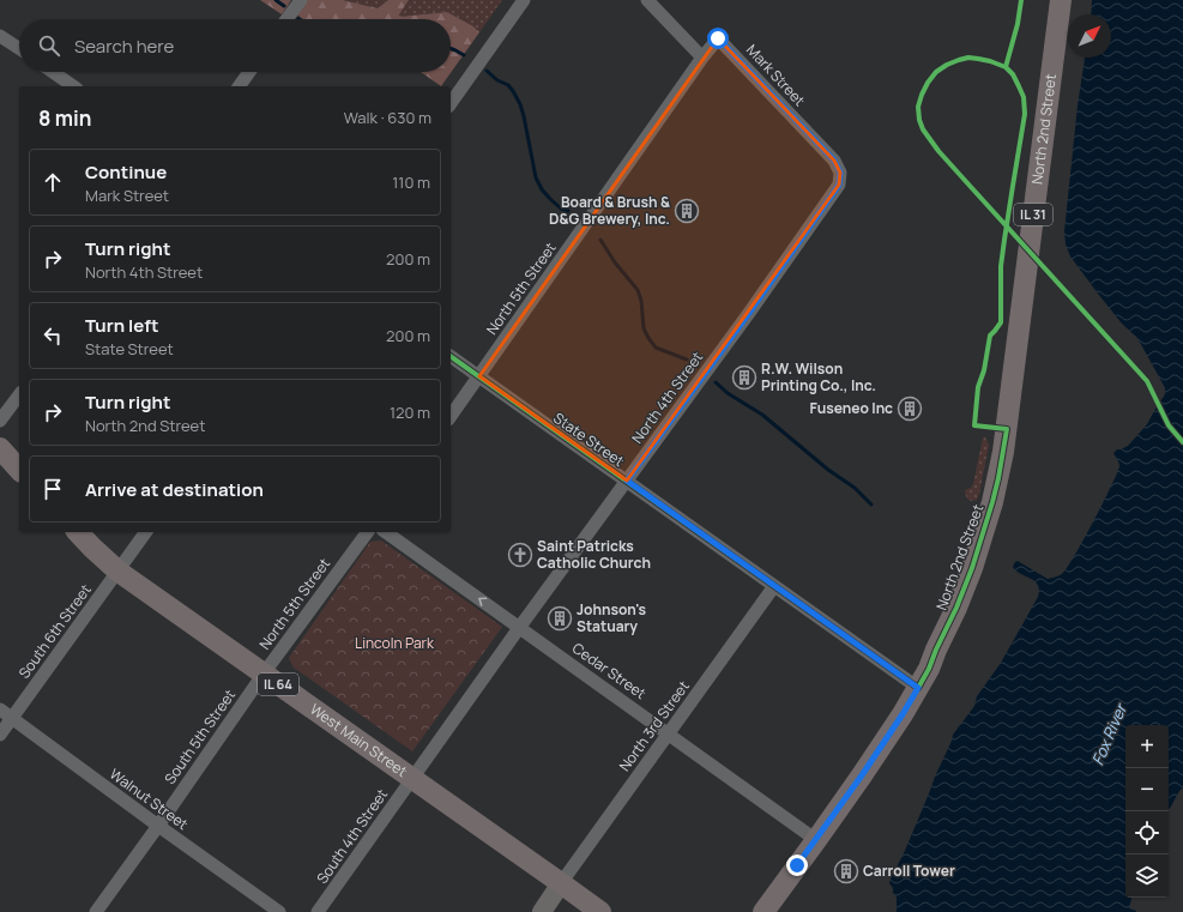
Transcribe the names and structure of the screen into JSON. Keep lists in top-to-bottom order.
{
  "streets": {
    "main road": [
      "North 2nd Street",
      "IL 31",
      "IL 64",
      "West Main Street"
    ],
    "street": [
      "Mark Street",
      "North 5th Street",
      "North 4th Street",
      "State Street",
      "South 6th Street",
      "Cedar Street",
      "North 3rd Street",
      "South 5th Street",
      "Walnut Street",
      "South 4th Street"
    ]
  },
  "crossings": [
    ["Mark Street", "North 5th Street"],
    ["Mark Street", "North 4th Street"],
    ["North 2nd Street", "State Street"],
    ["North 2nd Street", "Cedar Street"],
    ["North 5th Street", "State Street"],
    ["North 5th Street", "South 5th Street"],
    ["North 5th Street", "West Main Street"],
    ["North 4th Street", "State Street"],
    ["North 4th Street", "Cedar Street"],
    ["North 4th Street", "West Main Street"],
    ["North 4th Street", "South 4th Street"],
    ["State Street", "North 3rd Street"],
    ["South 6th Street", "West Main Street"],
    ["South 6th Street", "Walnut Street"],
    ["Cedar Street", "North 3rd Street"],
    ["North 3rd Street", "West Main Street"],
    ["South 5th Street", "West Main Street"],
    ["South 5th Street", "Walnut Street"],
    ["West Main Street", "South 4th Street"]
  ],
  "water": ["Fox River"],
  "parks": ["Lincoln Park"],
  "places": {
    "building": [
      "Board & Brush & D&G Brewery, Inc.",
      "R.W. Wilson Printing Co., Inc.",
      "Fuseneo Inc",
      "Johnson's Statuary",
      "Carroll Tower"
    ],
    "church": ["Saint Patricks Catholic Church"]
  },
  "north": "top right",
  "page": {
    "search": "Search here",
    "heading": ["8 min", "Walk · 630 m"],
    "list": [
      ["Continue", "Mark Street", "110 m"],
      ["Turn right", "North 4th Street", "200 m"],
      ["Turn left", "State Street", "200 m"],
      ["Turn right", "North 2nd Street", "120 m"],
      "Arrive at destination"
    ],
    "map_buttons": ["+", "−"]
  }
}
